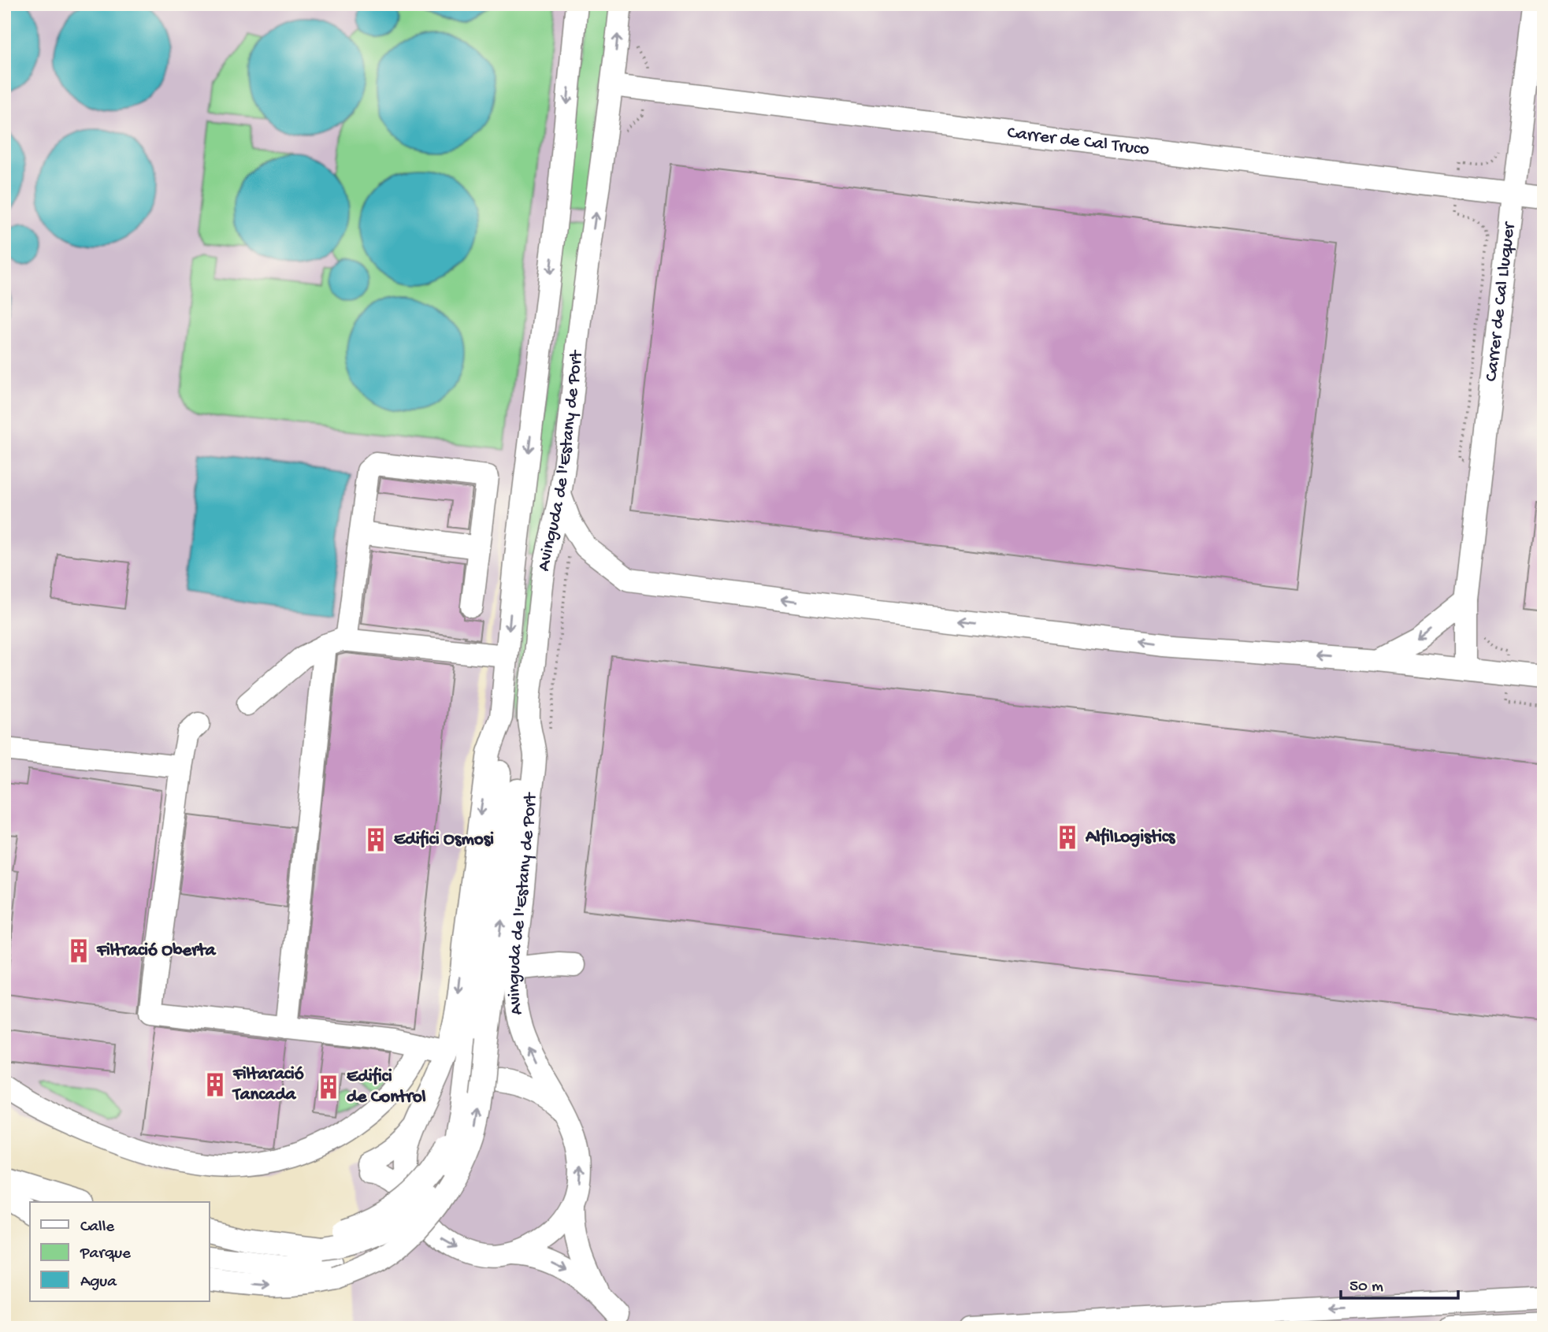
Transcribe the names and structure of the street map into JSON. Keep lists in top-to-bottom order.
{
  "streets": {
    "street": ["Carrer de Cal Truco", "Carrer de Cal Lluquer", "Avinguda de l'Estany de Port"]
  },
  "crossings": [
    ["Carrer de Cal Truco", "Carrer de Cal Lluquer"],
    ["Carrer de Cal Truco", "Avinguda de l'Estany de Port"]
  ],
  "places": {
    "building": [
      "AlfilLogistics",
      "Edifici Osmosi",
      "Filtració Oberta",
      "Filtaració Tancada",
      "Edifici de Control"
    ]
  },
  "legend": ["Calle", "Parque", "Agua"],
  "scale_bar": "50 m"
}
